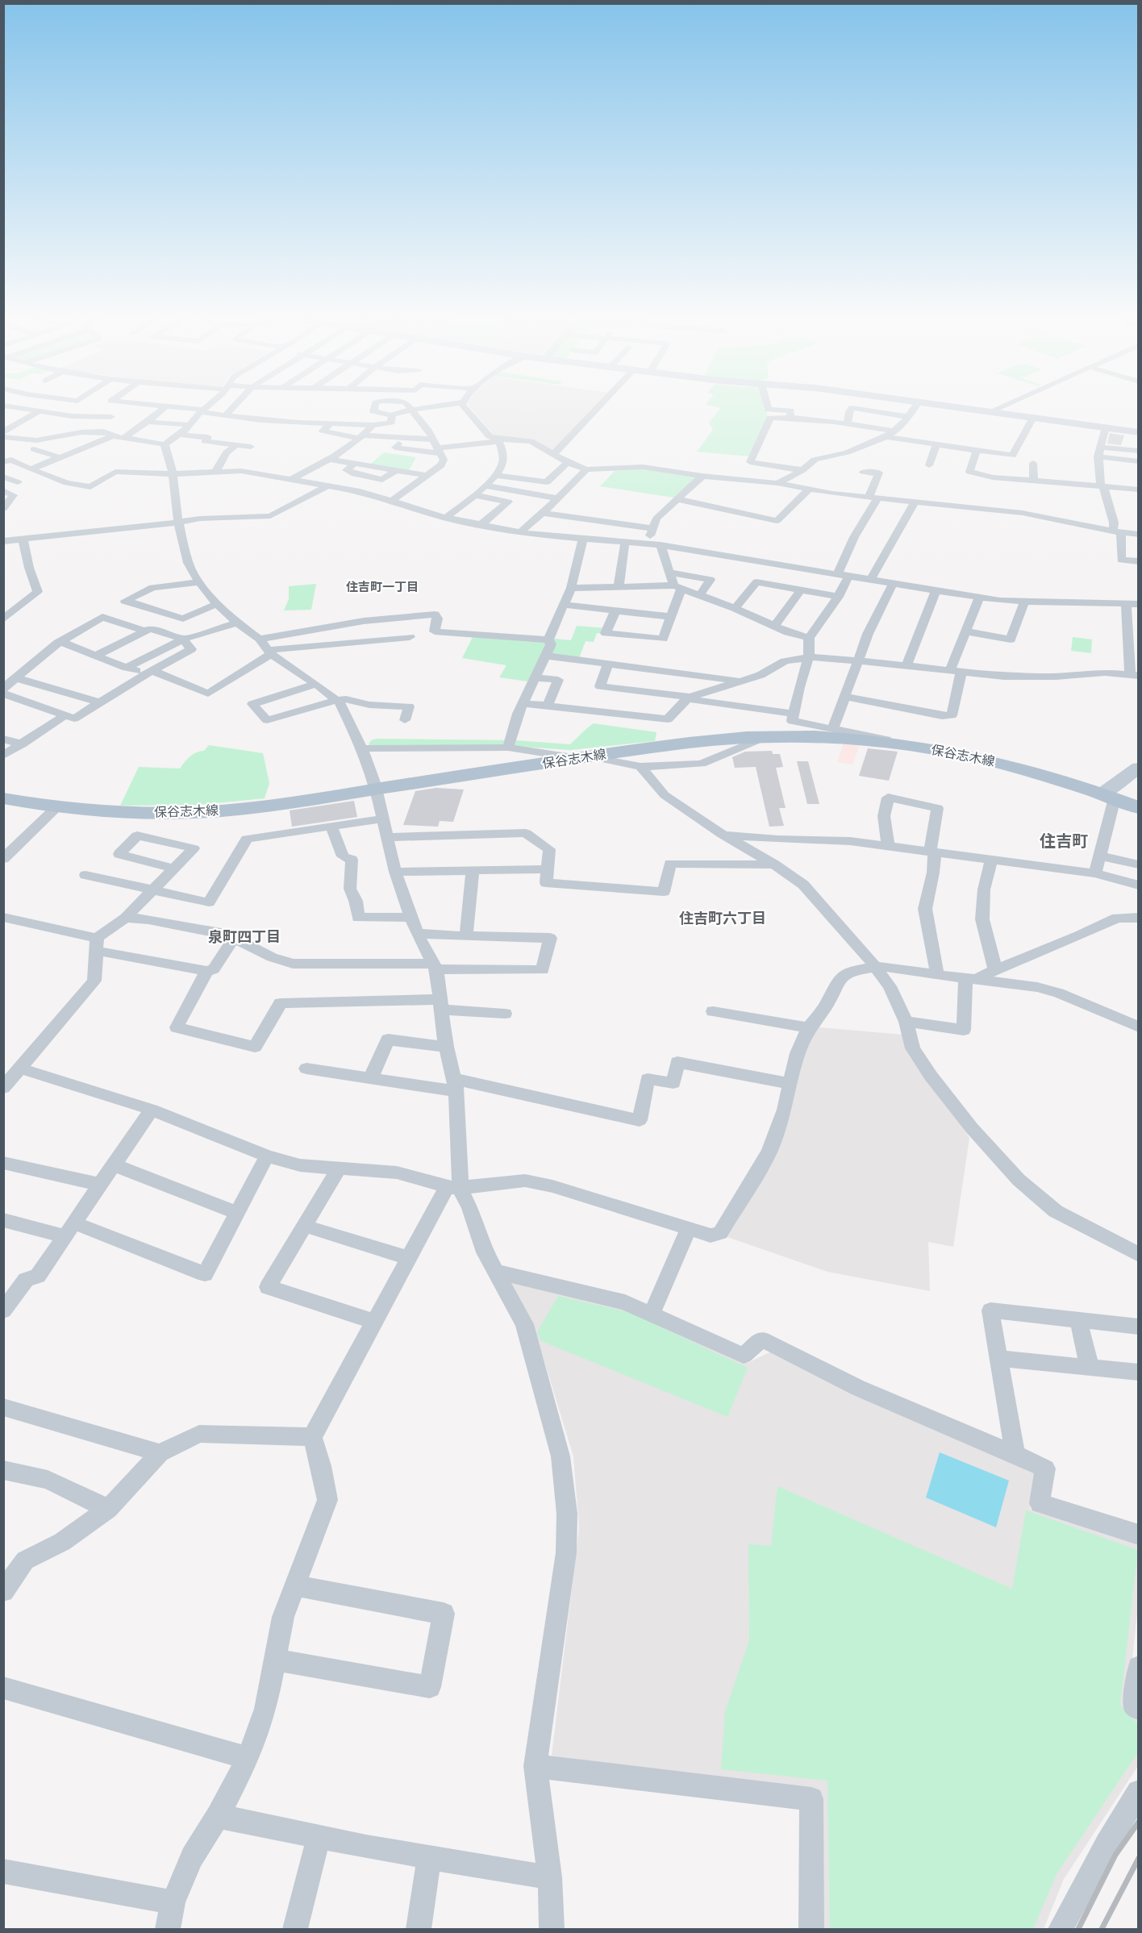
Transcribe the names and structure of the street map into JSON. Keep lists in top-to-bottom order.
{
  "streets": {
    "main road": ["保谷志木線"]
  },
  "districts": [
    "住吉町一丁目",
    "住吉町",
    "住吉町六丁目",
    "泉町四丁目"
  ]
}
